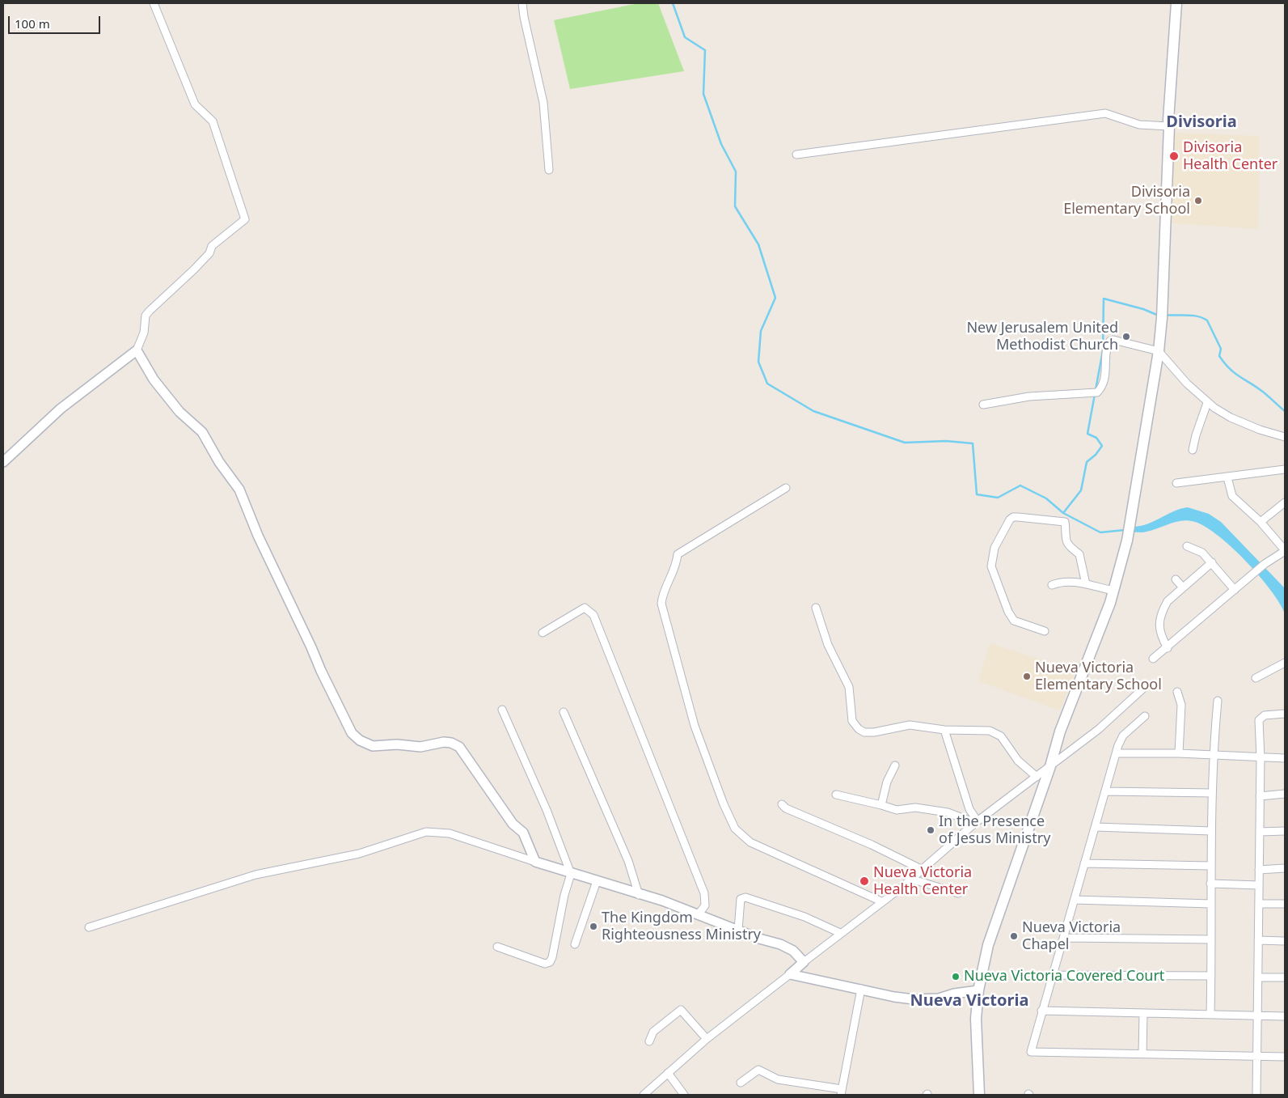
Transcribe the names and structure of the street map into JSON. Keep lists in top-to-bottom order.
{
  "districts": ["Divisoria", "Nueva Victoria"],
  "places": [
    "Divisoria Health Center",
    "Divisoria Elementary School",
    "New Jerusalem United Methodist Church",
    "Nueva Victoria Elementary School",
    "In the Presence of Jesus Ministry",
    "Nueva Victoria Health Center",
    "The Kingdom Righteousness Ministry",
    "Nueva Victoria Chapel",
    "Nueva Victoria Covered Court"
  ],
  "scale_bar": "100 m"
}
